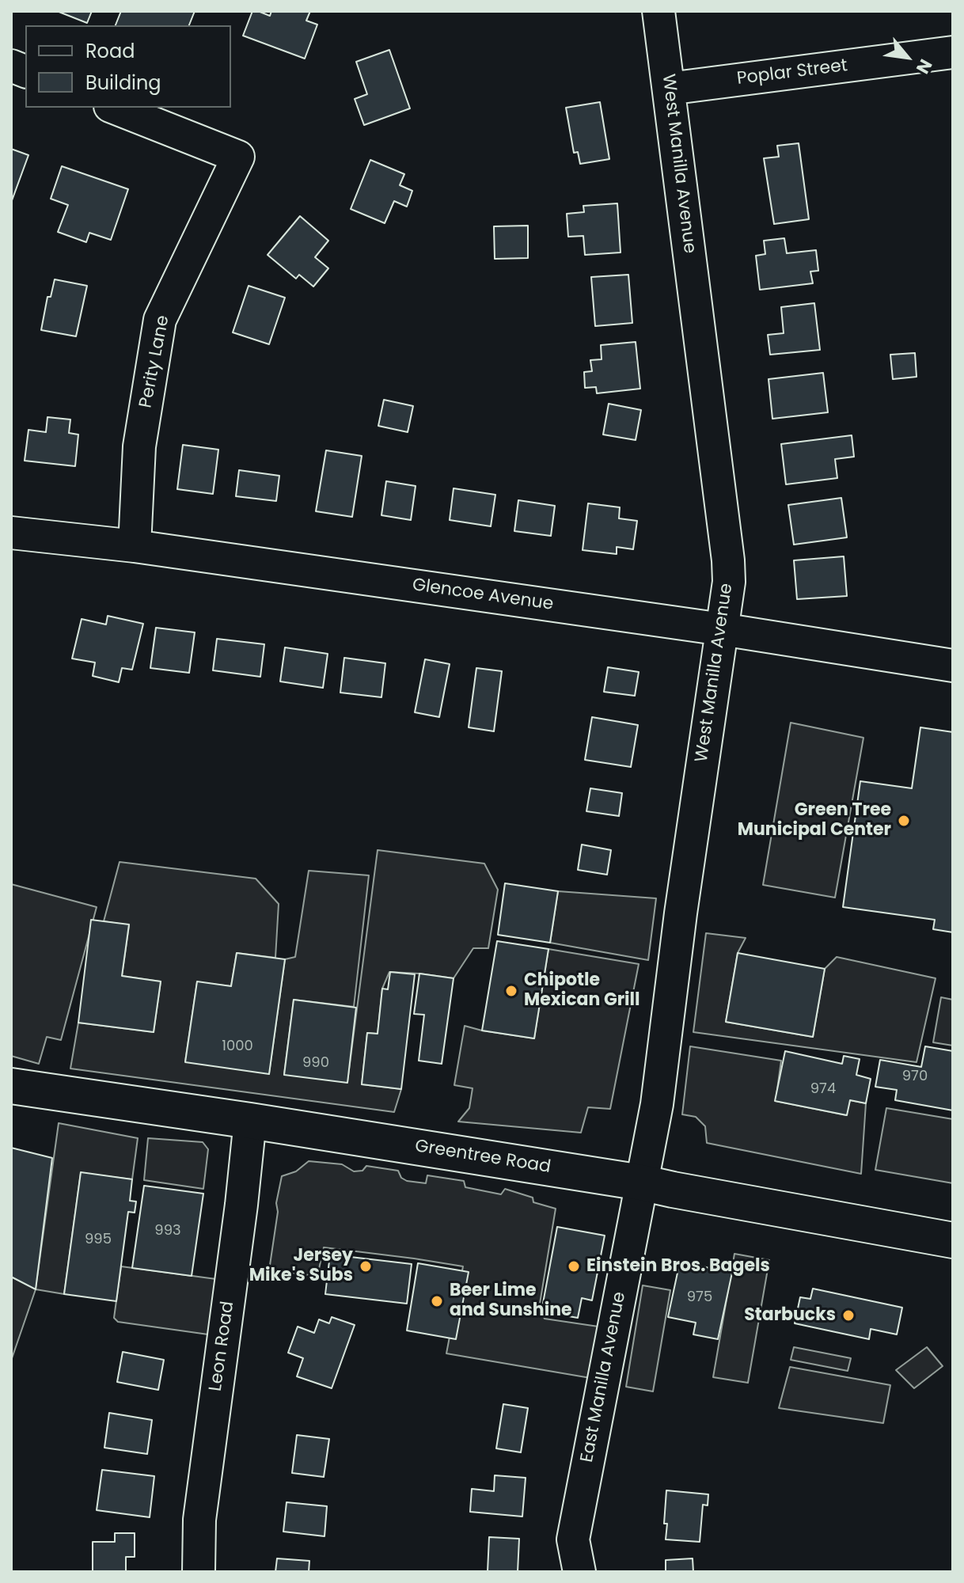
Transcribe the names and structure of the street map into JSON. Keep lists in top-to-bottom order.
{
  "streets": {
    "main road": ["Greentree Road"],
    "street": [
      "Poplar Street",
      "West Manilla Avenue",
      "Perity Lane",
      "Glencoe Avenue",
      "Leon Road",
      "East Manilla Avenue"
    ]
  },
  "crossings": [
    ["Poplar Street", "West Manilla Avenue"],
    ["West Manilla Avenue", "Glencoe Avenue"],
    ["West Manilla Avenue", "Greentree Road"],
    ["West Manilla Avenue", "East Manilla Avenue"],
    ["Perity Lane", "Glencoe Avenue"],
    ["Greentree Road", "Leon Road"],
    ["Greentree Road", "East Manilla Avenue"]
  ],
  "places": [
    "Green Tree Municipal Center",
    "Chipotle Mexican Grill",
    "Jersey Mike's Subs",
    "Einstein Bros. Bagels",
    "Beer Lime and Sunshine",
    "Starbucks"
  ],
  "house_numbers": [
    "1000",
    "990",
    "970",
    "974",
    "993",
    "995",
    "975"
  ],
  "legend": ["Road", "Building"],
  "north": "bottom right"
}
